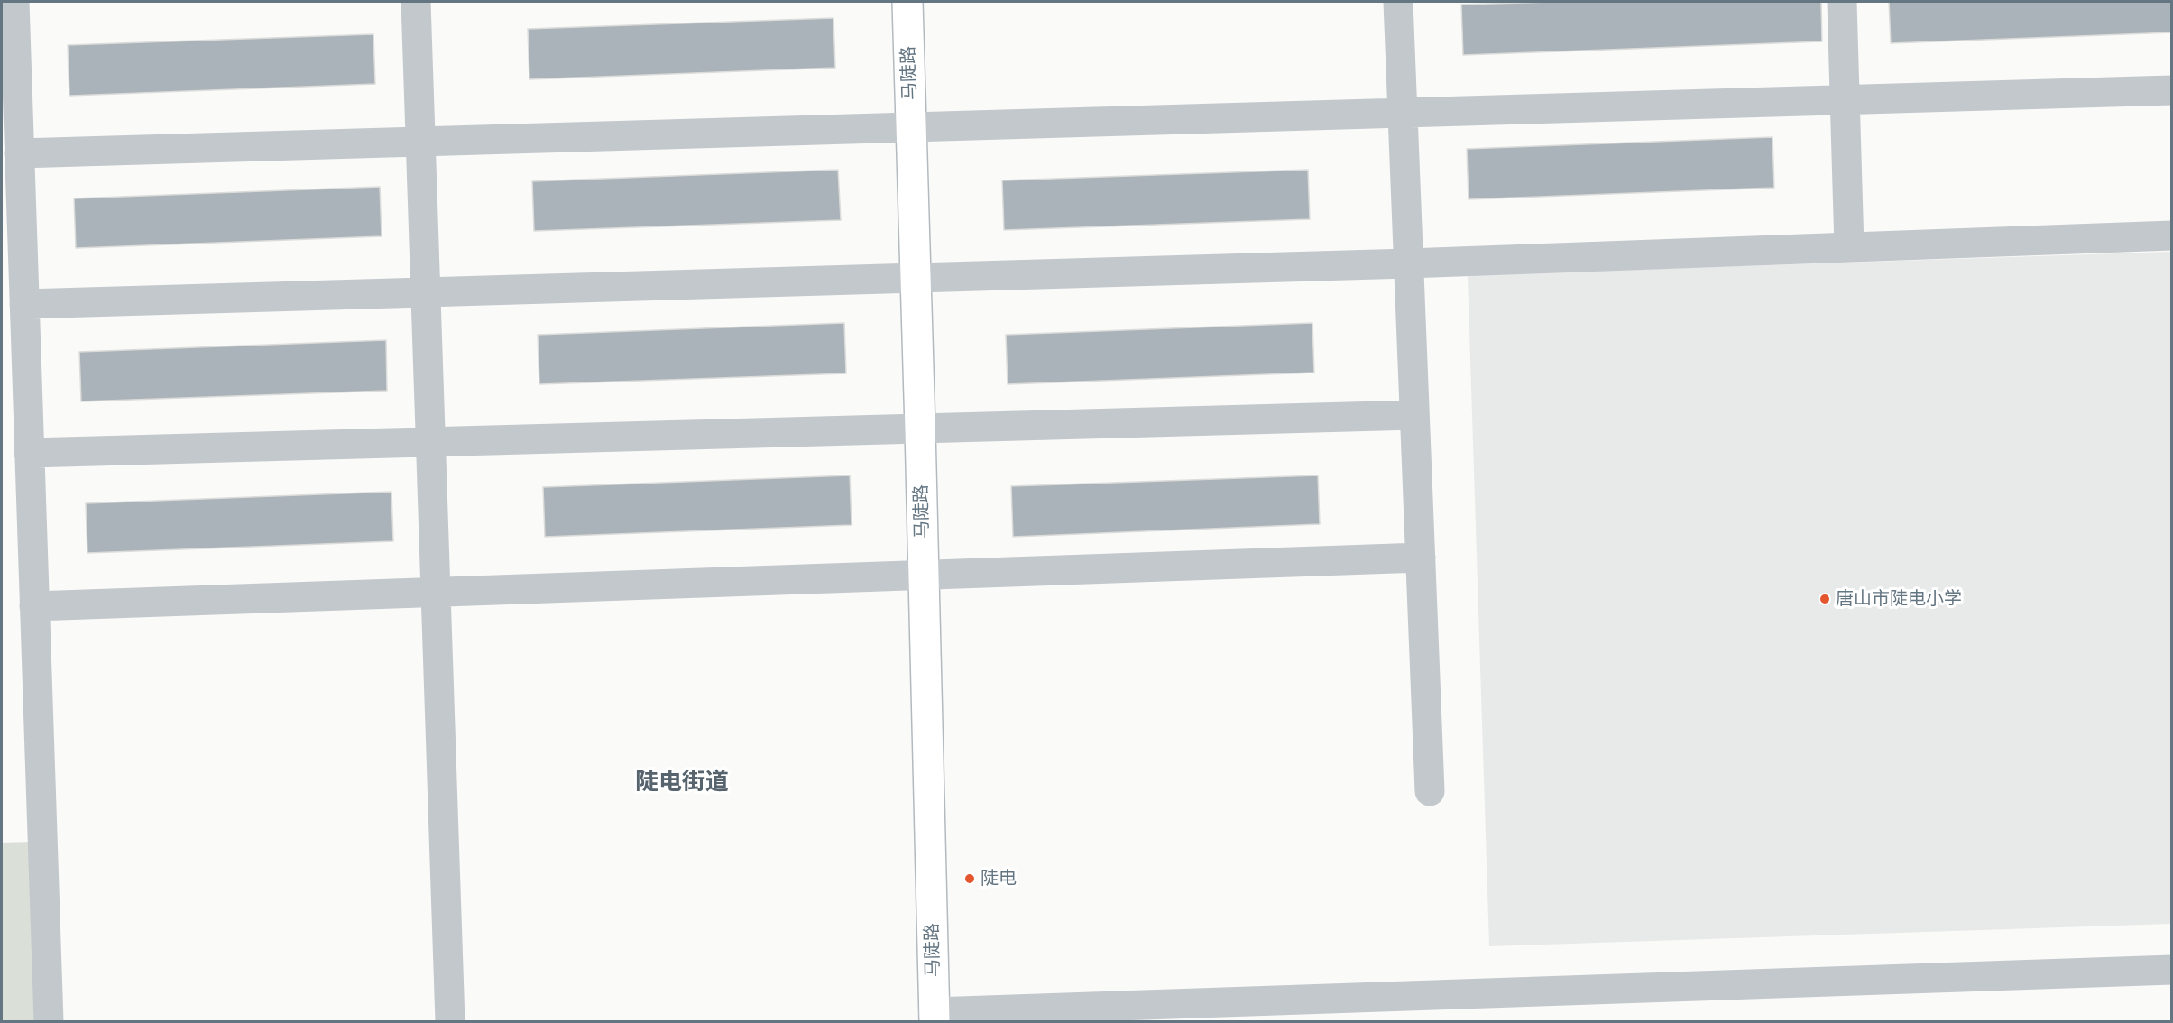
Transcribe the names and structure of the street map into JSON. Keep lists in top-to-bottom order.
{
  "streets": {
    "street": ["马陡路"]
  },
  "districts": ["陡电街道"],
  "places": ["唐山市陡电小学", "陡电"]
}
